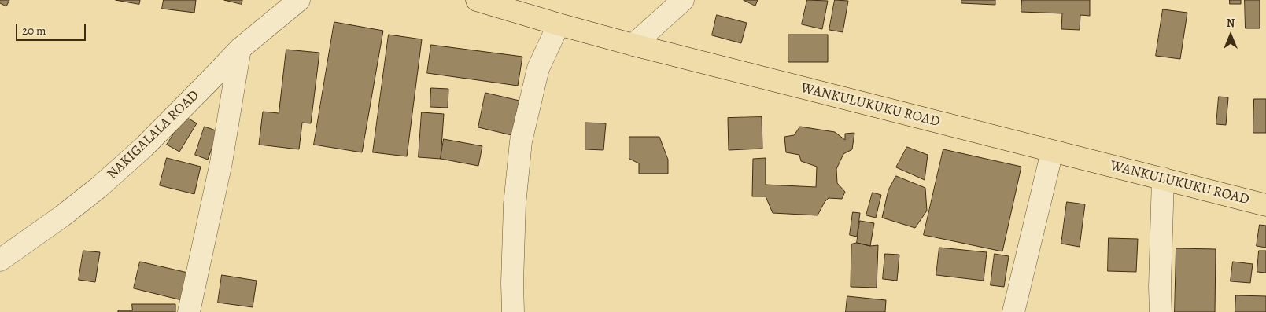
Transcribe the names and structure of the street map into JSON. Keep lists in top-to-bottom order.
{
  "streets": {
    "main road": ["WANKULUKUKU ROAD"],
    "street": ["NAKIGALALA ROAD"]
  },
  "scale_bar": "20 m",
  "north": "top"
}
